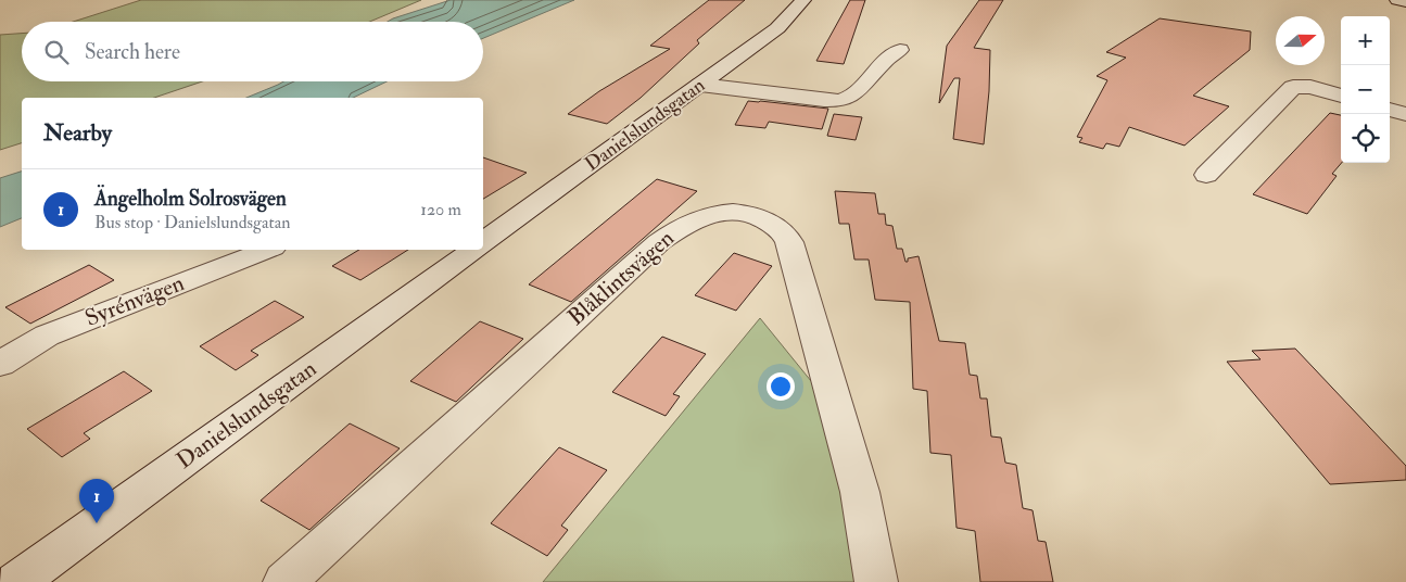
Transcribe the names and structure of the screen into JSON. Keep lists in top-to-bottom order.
{
  "streets": {
    "street": ["Danielslundsgatan", "Blåklintsvägen", "Syrénvägen"]
  },
  "north": "right",
  "page": {
    "map_buttons": ["+", "−"],
    "search": "Search here",
    "heading": "Nearby",
    "list": [
      {
        "mark": "1",
        "name": "Ängelholm Solrosvägen",
        "note": "Bus stop · Danielslundsgatan",
        "value": "120 m"
      }
    ],
    "pins": "1"
  }
}
